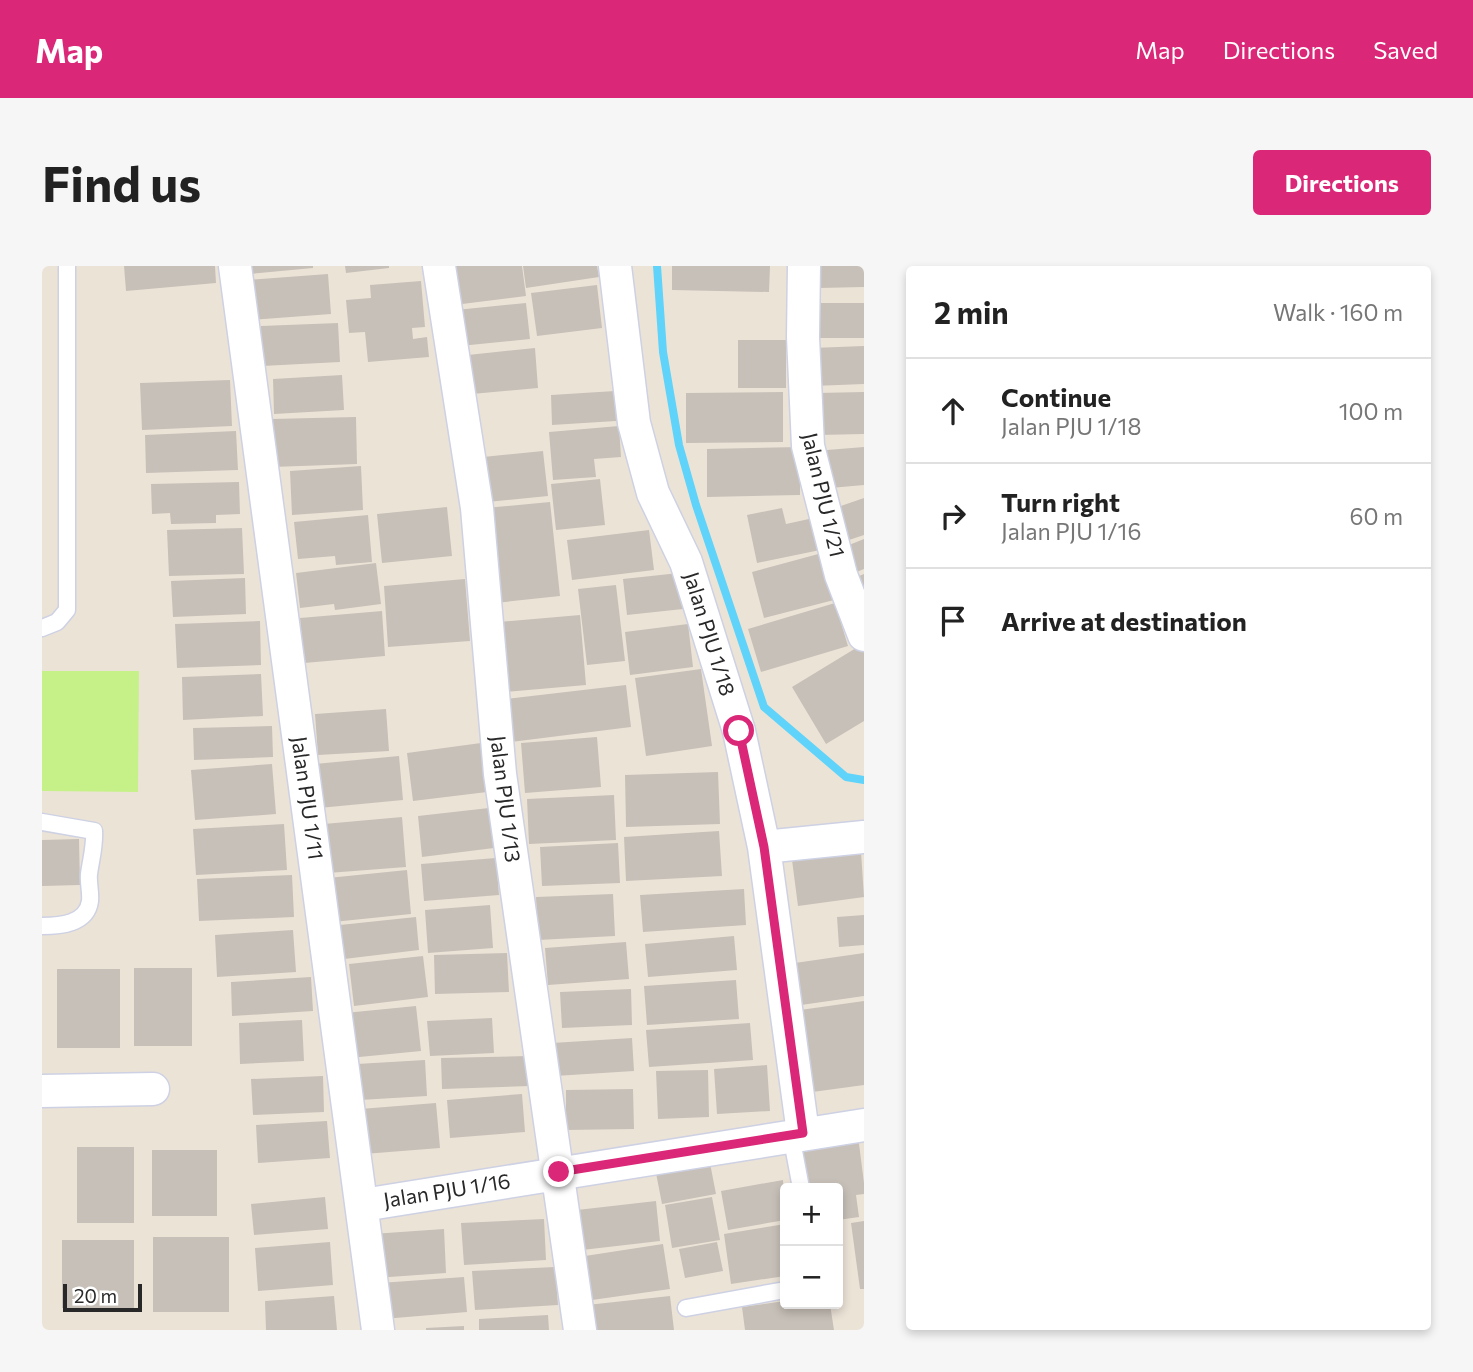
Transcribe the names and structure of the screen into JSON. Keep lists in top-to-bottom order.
{
  "streets": {
    "street": [
      "Jalan PJU 1/21",
      "Jalan PJU 1/18",
      "Jalan PJU 1/11",
      "Jalan PJU 1/13",
      "Jalan PJU 1/16"
    ]
  },
  "crossings": [
    ["Jalan PJU 1/18", "Jalan PJU 1/16"],
    ["Jalan PJU 1/11", "Jalan PJU 1/16"],
    ["Jalan PJU 1/13", "Jalan PJU 1/16"]
  ],
  "scale_bar": "20 m",
  "page": {
    "header": "Map",
    "nav": ["Map", "Directions", "Saved"],
    "buttons": "Directions",
    "title": "Find us",
    "heading": ["2 min", "Walk · 160 m"],
    "list": [
      ["Continue", "Jalan PJU 1/18", "100 m"],
      ["Turn right", "Jalan PJU 1/16", "60 m"],
      "Arrive at destination"
    ],
    "map_buttons": ["+", "−"],
    "scale": "20 m"
  }
}
